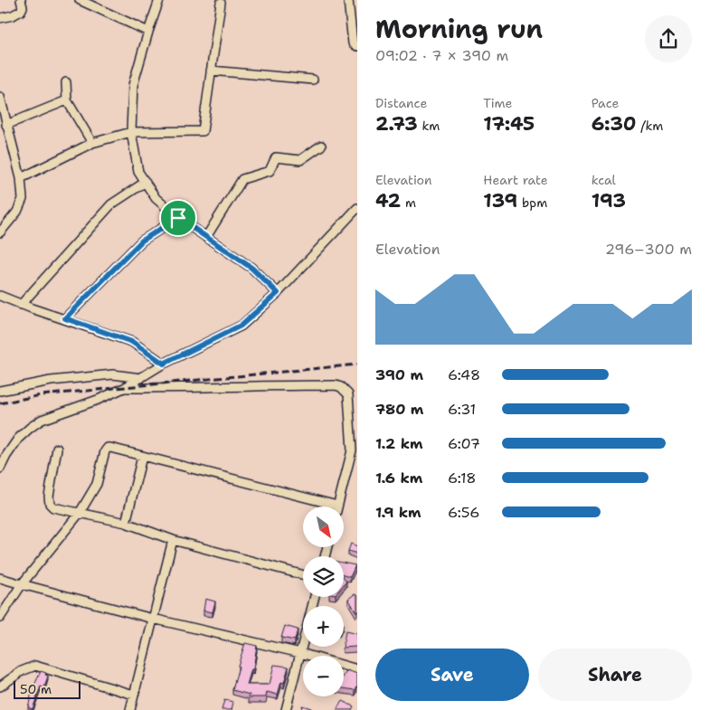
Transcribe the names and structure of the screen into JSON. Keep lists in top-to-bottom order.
{
  "scale_bar": "50 m",
  "north": "bottom right",
  "page": {
    "heading": ["Morning run", "09:02 · 7 × 390 m"],
    "stats": [
      ["Distance", "2.73 km"],
      ["Time", "17:45"],
      ["Pace", "6:30 /km"],
      ["Elevation", "42 m"],
      ["Heart rate", "139 bpm"],
      ["kcal", "193"]
    ],
    "chart": ["Elevation", "296–300 m"],
    "list": [
      {
        "name": "390 m",
        "note": "6:48"
      },
      {
        "name": "780 m",
        "note": "6:31"
      },
      {
        "name": "1.2 km",
        "note": "6:07"
      },
      {
        "name": "1.6 km",
        "note": "6:18"
      },
      {
        "name": "1.9 km",
        "note": "6:56"
      }
    ],
    "map_buttons": ["+", "−"],
    "buttons": ["Save", "Share"],
    "scale": "50 m"
  }
}
